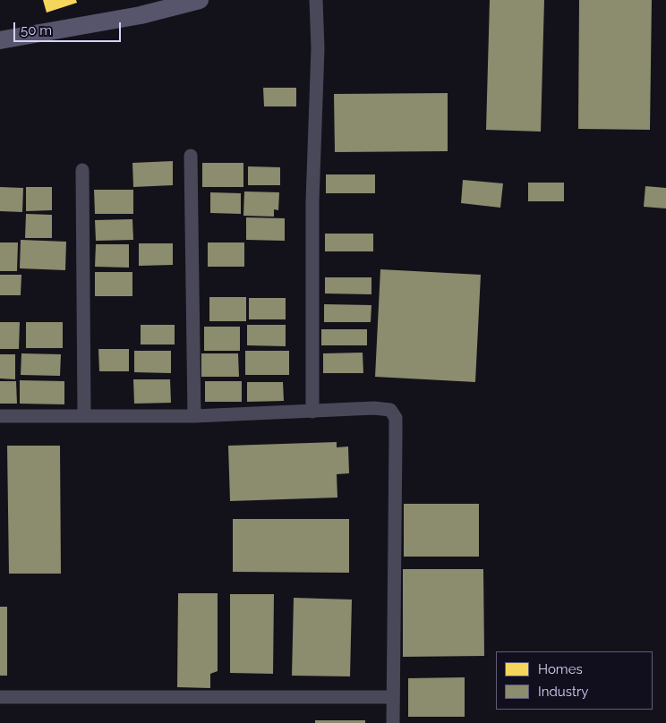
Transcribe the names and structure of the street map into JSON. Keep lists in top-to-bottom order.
{
  "legend": ["Homes", "Industry"],
  "scale_bar": "50 m"
}
